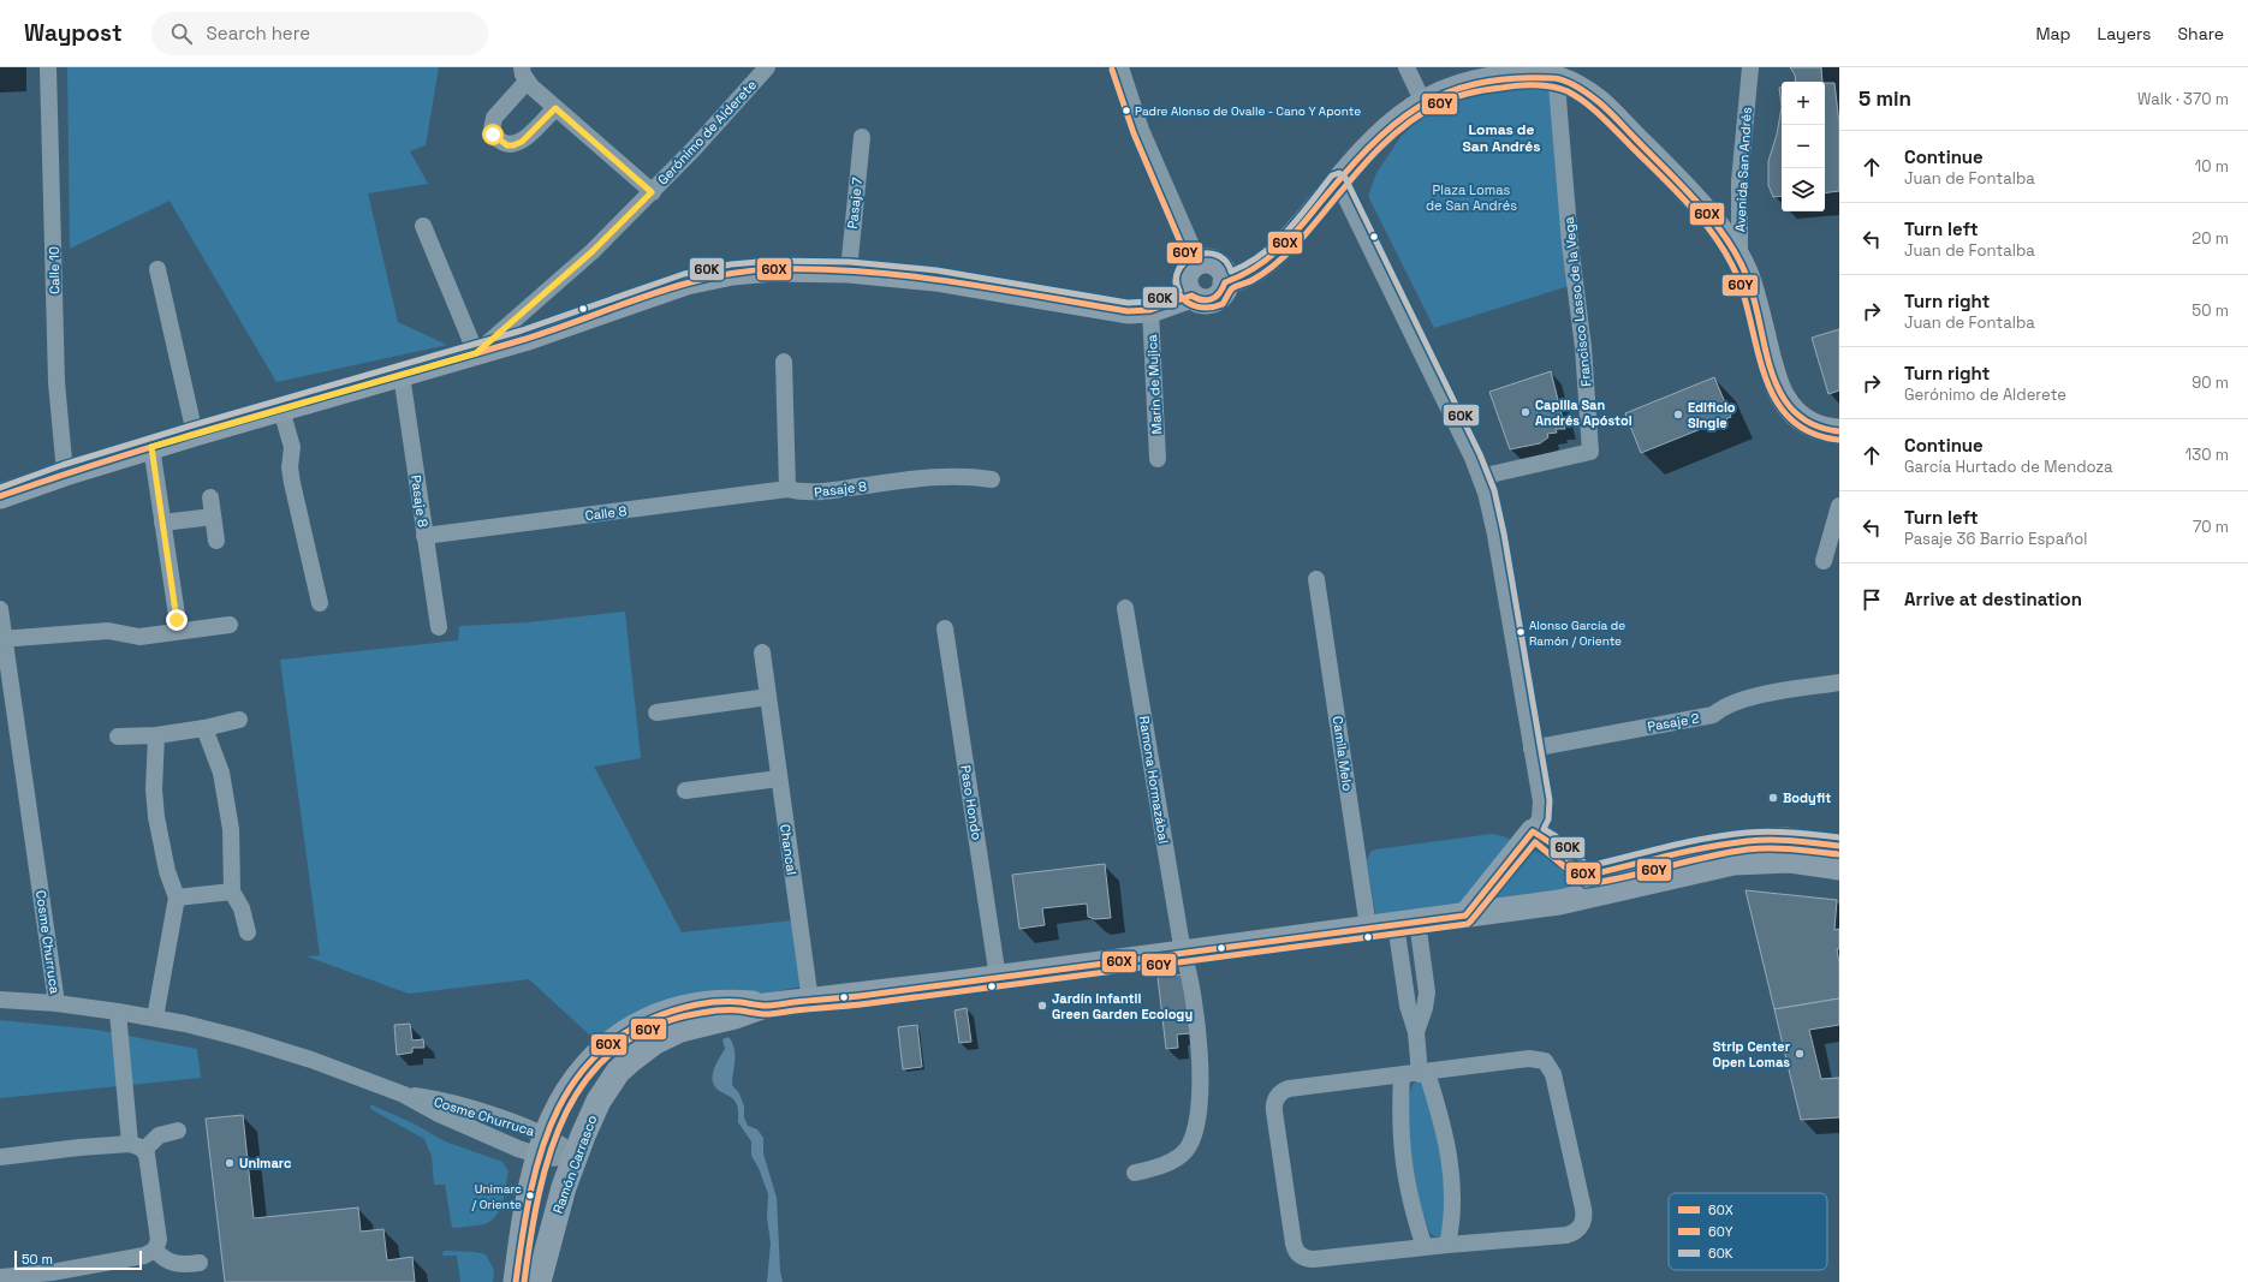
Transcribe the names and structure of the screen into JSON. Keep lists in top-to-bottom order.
{
  "streets": {
    "main road": ["Avenida San Andrés", "Ramón Carrasco"],
    "street": [
      "Gerónimo de Alderete",
      "Pasaje 7",
      "Calle 10",
      "Francisco Lasso de la Vega",
      "Marín de Mujica",
      "Pasaje 8",
      "Calle 8",
      "Pasaje 2",
      "Camila Melo",
      "Ramona Hormazábal",
      "Paso Hondo",
      "Chancal",
      "Cosme Churruca"
    ]
  },
  "crossings": [
    ["Pasaje 8", "Calle 8"],
    ["Camila Melo", "Ramón Carrasco"],
    ["Ramona Hormazábal", "Ramón Carrasco"],
    ["Paso Hondo", "Ramón Carrasco"],
    ["Chancal", "Ramón Carrasco"],
    ["Cosme Churruca", "Ramón Carrasco"]
  ],
  "districts": ["Lomas de San Andrés"],
  "parks": ["Plaza Lomas de San Andrés"],
  "places": [
    "Padre Alonso de Ovalle - Cano Y Aponte",
    "Capilla San Andrés Apóstol",
    "Edificio Single",
    "Alonso García de Ramón / Oriente",
    "Bodyfit",
    "Jardín Infantil Green Garden Ecology",
    "Strip Center Open Lomas",
    "Unimarc",
    "Unimarc / Oriente"
  ],
  "lines": ["transit line 60Y", "transit line 60X", "transit line 60K"],
  "legend": ["60X", "60Y", "60K"],
  "scale_bar": "50 m",
  "page": {
    "header": "Waypost",
    "search": "Search here",
    "nav": ["Map", "Layers", "Share"],
    "heading": ["5 min", "Walk · 370 m"],
    "map_buttons": ["+", "−"],
    "list": [
      ["Continue", "Juan de Fontalba", "10 m"],
      ["Turn left", "Juan de Fontalba", "20 m"],
      ["Turn right", "Juan de Fontalba", "50 m"],
      ["Turn right", "Gerónimo de Alderete", "90 m"],
      ["Continue", "García Hurtado de Mendoza", "130 m"],
      ["Turn left", "Pasaje 36 Barrio Español", "70 m"],
      "Arrive at destination"
    ],
    "scale": "50 m"
  }
}
